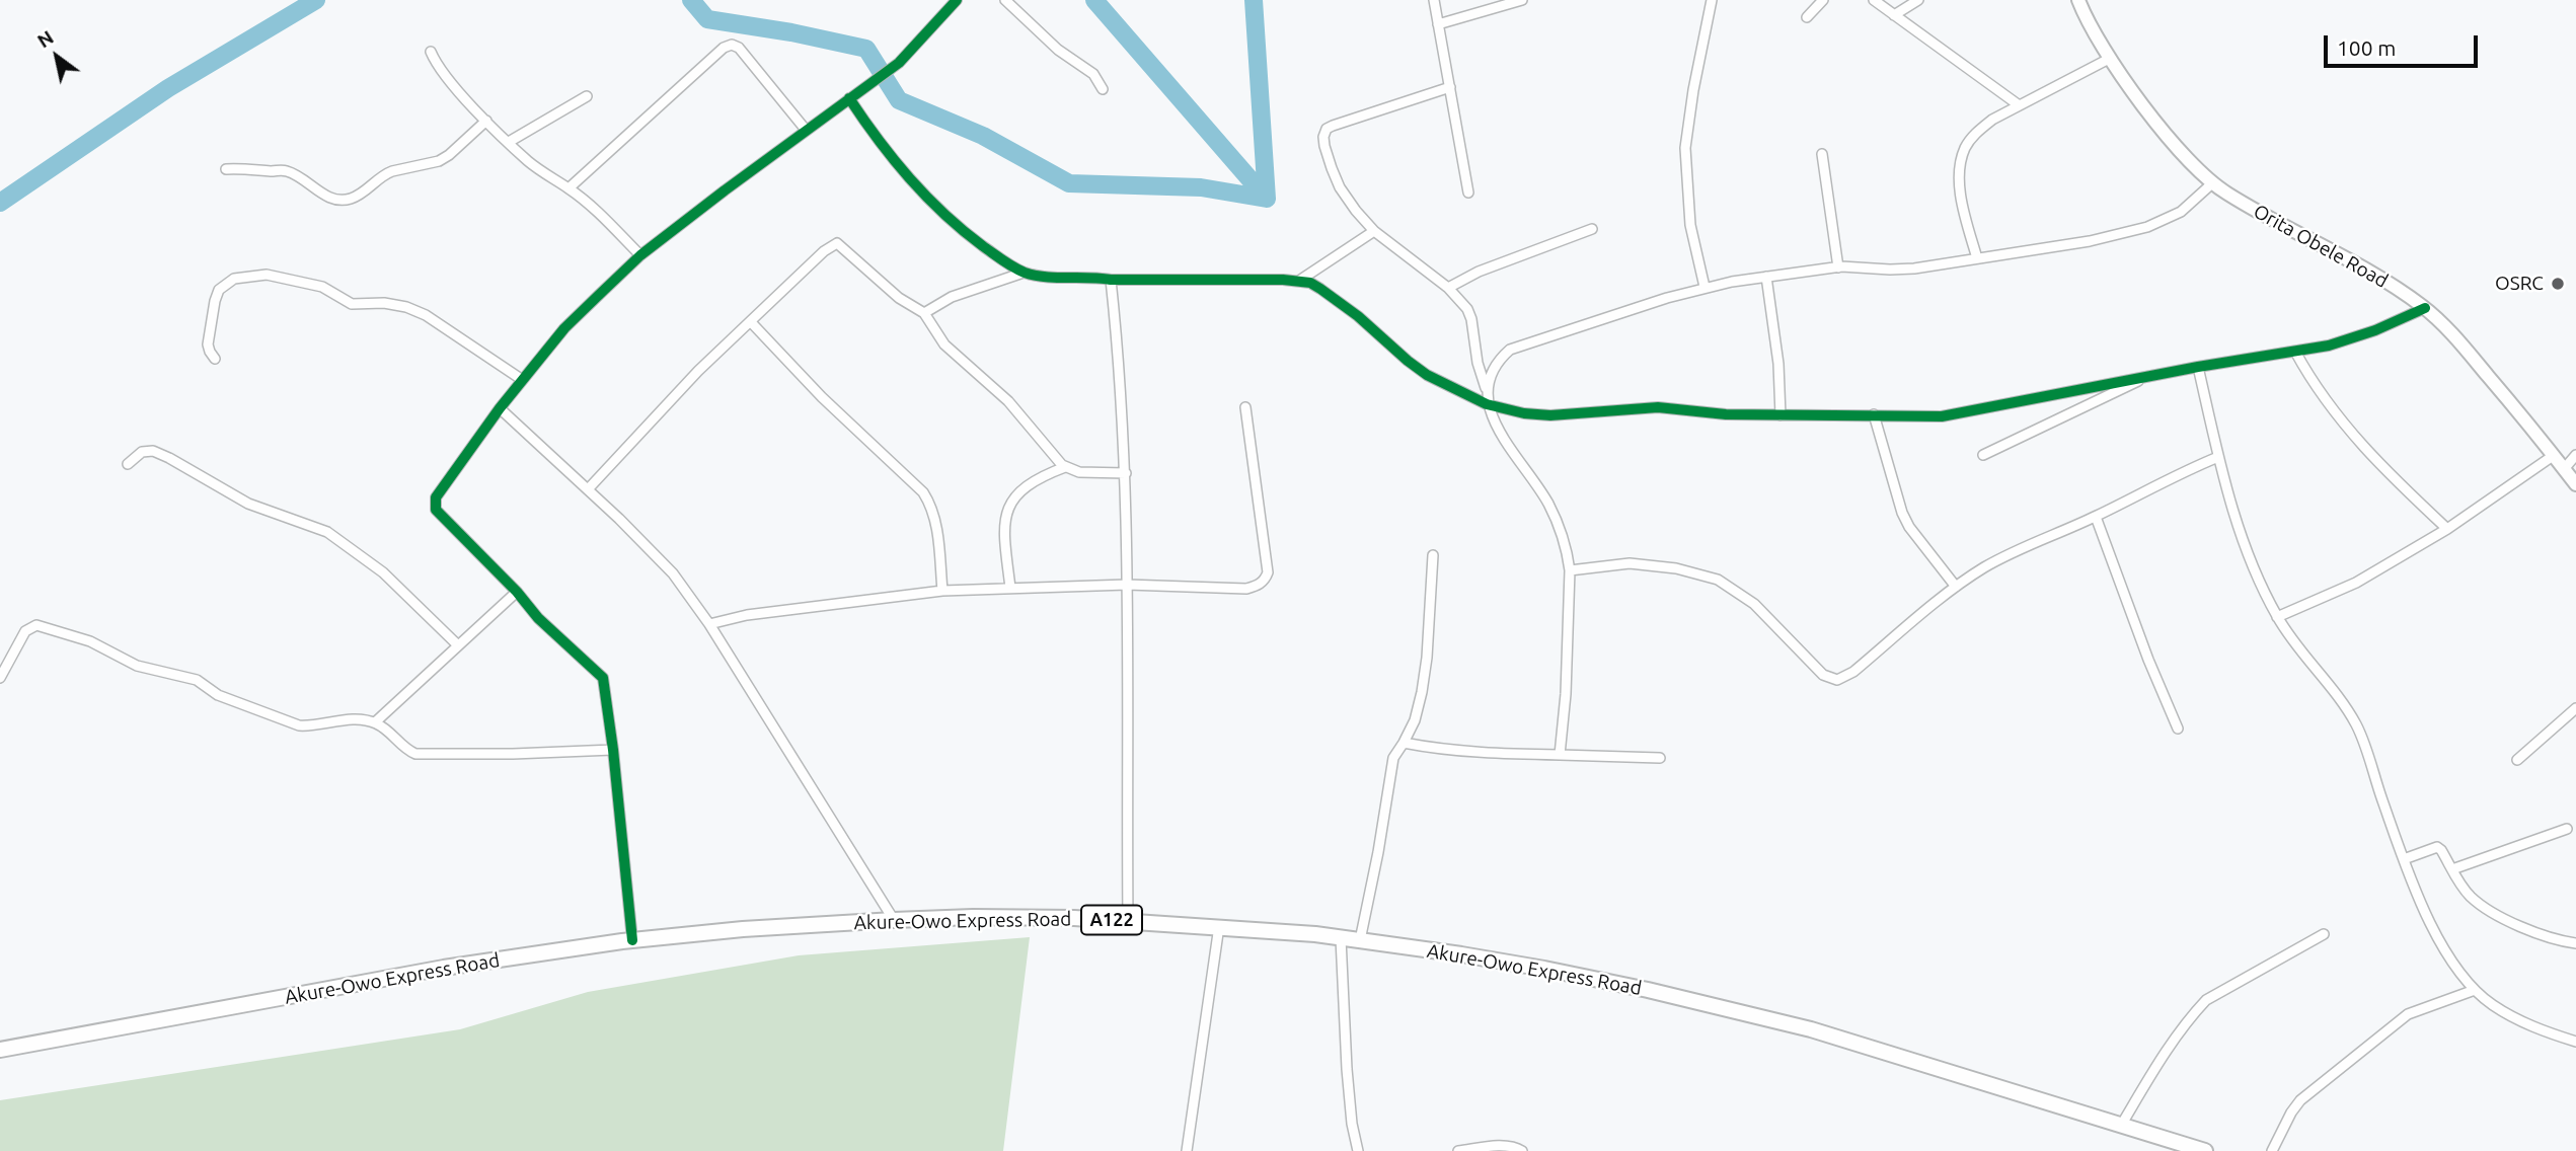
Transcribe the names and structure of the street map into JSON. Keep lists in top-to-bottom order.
{
  "streets": {
    "highway": ["A122", "Akure-Owo Express Road"],
    "main road": ["Orita Obele Road"]
  },
  "places": ["OSRC"],
  "scale_bar": "100 m",
  "north": "top left"
}
